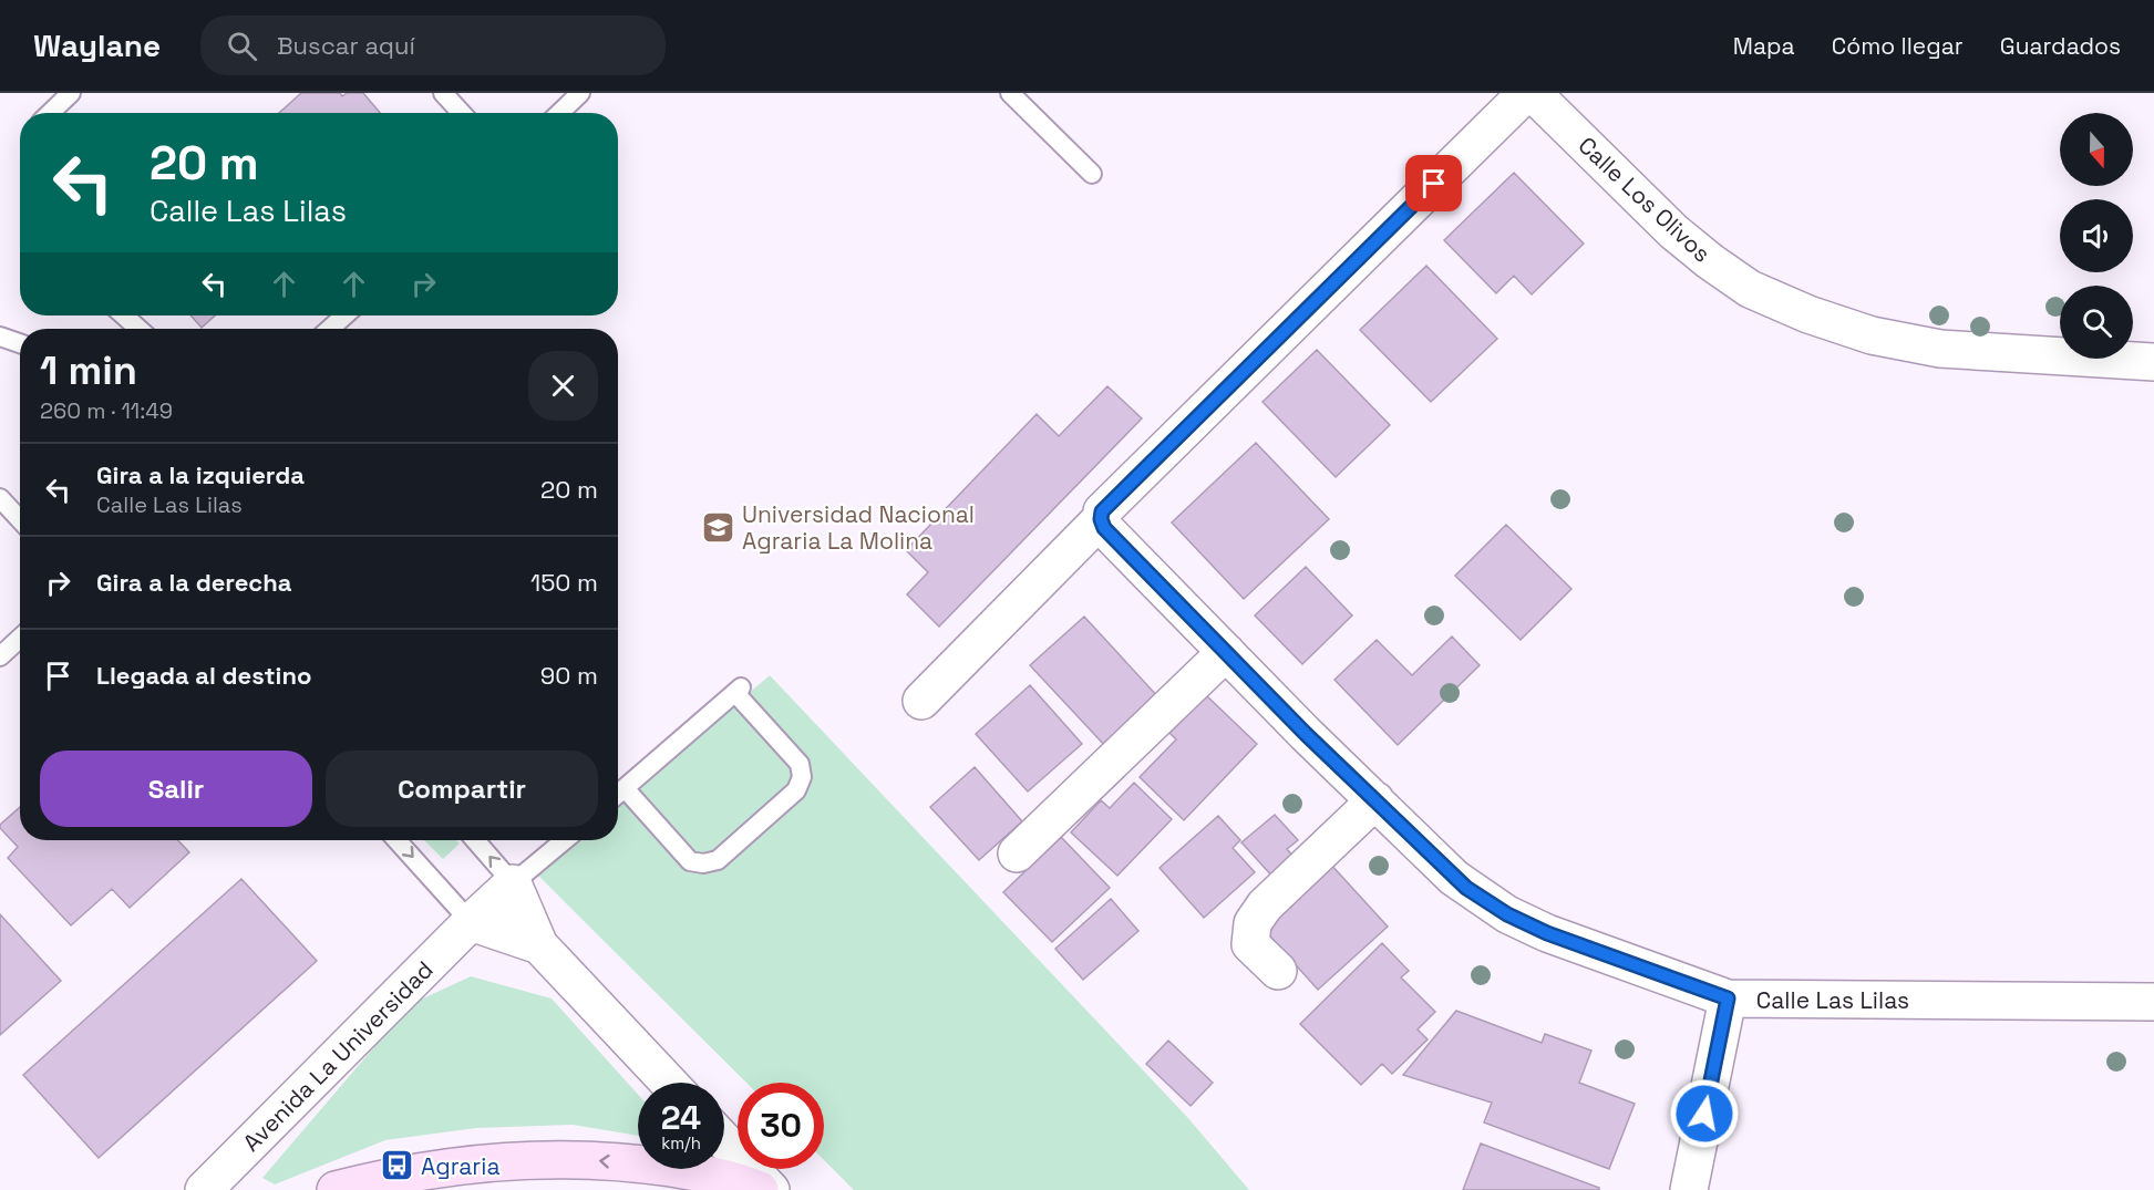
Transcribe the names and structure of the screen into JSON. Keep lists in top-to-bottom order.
{
  "streets": {
    "street": ["Calle Los Olivos", "Calle Las Lilas", "Avenida La Universidad"]
  },
  "places": {
    "school or university": ["Universidad Nacional Agraria La Molina"],
    "bus stop": ["Agraria"]
  },
  "north": "bottom",
  "page": {
    "header": "Waylane",
    "search": "Buscar aquí",
    "nav": ["Mapa", "Cómo llegar", "Guardados"],
    "turn": ["20 m", "Calle Las Lilas"],
    "heading": ["1 min", "260 m · 11:49"],
    "list": [
      {
        "name": "Gira a la izquierda",
        "note": "Calle Las Lilas",
        "value": "20 m"
      },
      {
        "name": "Gira a la derecha",
        "value": "150 m"
      },
      {
        "name": "Llegada al destino",
        "value": "90 m"
      }
    ],
    "buttons": ["Salir", "Compartir"],
    "speed": "24 km/h",
    "limit": "30"
  }
}
